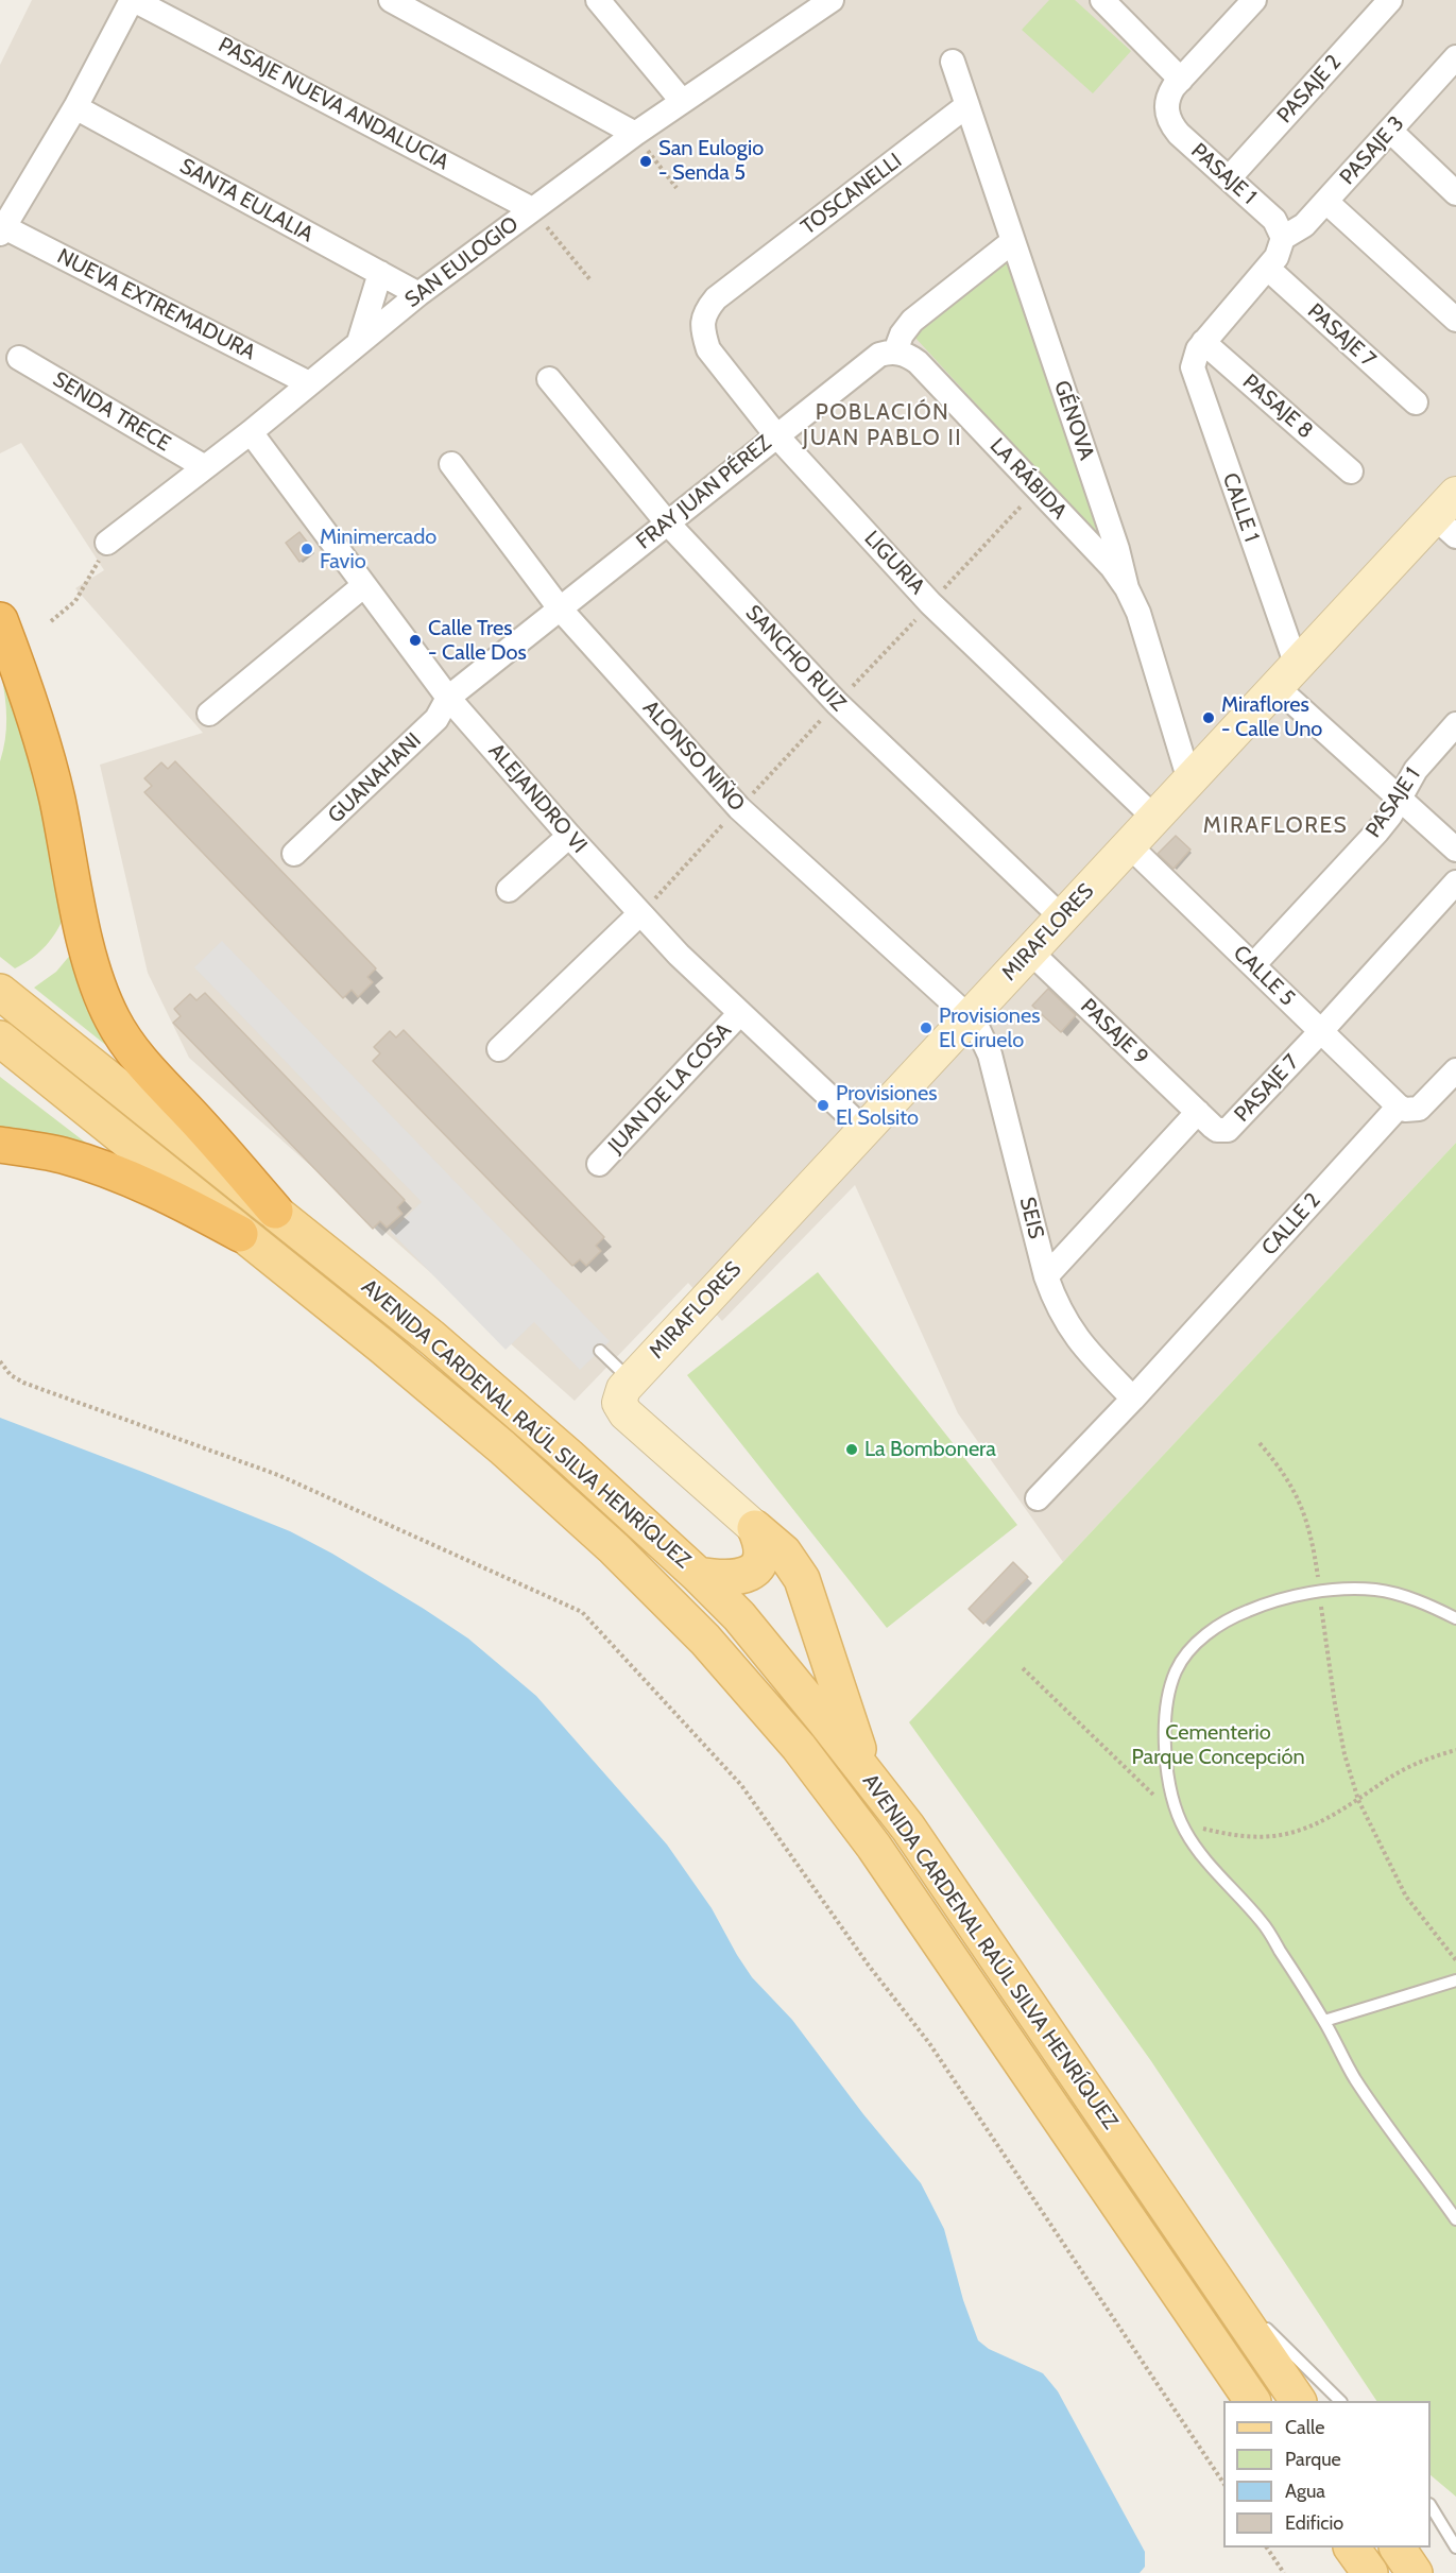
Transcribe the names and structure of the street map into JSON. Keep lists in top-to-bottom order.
{
  "streets": {
    "main road": ["AVENIDA CARDENAL RAÚL SILVA HENRÍQUEZ"],
    "street": [
      "PASAJE 2",
      "PASAJE NUEVA ANDALUCIA",
      "PASAJE 3",
      "PASAJE 1",
      "TOSCANELLI",
      "SANTA EULALIA",
      "SAN EULOGIO",
      "NUEVA EXTREMADURA",
      "PASAJE 7",
      "PASAJE 8",
      "SENDA TRECE",
      "GÉNOVA",
      "LA RÁBIDA",
      "FRAY JUAN PÉREZ",
      "CALLE 1",
      "LIGURIA",
      "SANCHO RUIZ",
      "ALONSO NIÑO",
      "GUANAHANI",
      "ALEJANDRO VI",
      "MIRAFLORES",
      "CALLE 5",
      "PASAJE 9",
      "JUAN DE LA COSA",
      "SEIS",
      "CALLE 2"
    ]
  },
  "crossings": [
    ["PASAJE 2", "PASAJE 1"],
    ["PASAJE NUEVA ANDALUCIA", "SAN EULOGIO"],
    ["PASAJE 3", "PASAJE 1"],
    ["PASAJE 1", "CALLE 5"],
    ["TOSCANELLI", "GÉNOVA"],
    ["TOSCANELLI", "LIGURIA"],
    ["SANTA EULALIA", "SAN EULOGIO"],
    ["SAN EULOGIO", "NUEVA EXTREMADURA"],
    ["SAN EULOGIO", "SENDA TRECE"],
    ["SAN EULOGIO", "ALEJANDRO VI"],
    ["PASAJE 7", "CALLE 5"],
    ["PASAJE 7", "PASAJE 9"],
    ["PASAJE 8", "CALLE 1"],
    ["GÉNOVA", "LA RÁBIDA"],
    ["GÉNOVA", "MIRAFLORES"],
    ["LA RÁBIDA", "FRAY JUAN PÉREZ"],
    ["FRAY JUAN PÉREZ", "LIGURIA"],
    ["FRAY JUAN PÉREZ", "SANCHO RUIZ"],
    ["FRAY JUAN PÉREZ", "ALONSO NIÑO"],
    ["FRAY JUAN PÉREZ", "GUANAHANI"],
    ["FRAY JUAN PÉREZ", "ALEJANDRO VI"],
    ["CALLE 1", "MIRAFLORES"],
    ["LIGURIA", "MIRAFLORES"],
    ["SANCHO RUIZ", "MIRAFLORES"],
    ["ALONSO NIÑO", "MIRAFLORES"],
    ["ALONSO NIÑO", "SEIS"],
    ["GUANAHANI", "ALEJANDRO VI"],
    ["ALEJANDRO VI", "MIRAFLORES"],
    ["ALEJANDRO VI", "JUAN DE LA COSA"],
    ["MIRAFLORES", "CALLE 5"],
    ["MIRAFLORES", "PASAJE 9"],
    ["MIRAFLORES", "SEIS"],
    ["CALLE 5", "CALLE 2"],
    ["SEIS", "CALLE 2"]
  ],
  "districts": ["POBLACIÓN JUAN PABLO II", "MIRAFLORES"],
  "parks": ["Cementerio Parque Concepción"],
  "places": [
    "San Eulogio - Senda 5",
    "Minimercado Favio",
    "Calle Tres - Calle Dos",
    "Miraflores - Calle Uno",
    "Provisiones El Ciruelo",
    "Provisiones El Solsito",
    "La Bombonera"
  ],
  "legend": [
    "Calle",
    "Parque",
    "Agua",
    "Edificio"
  ]
}
